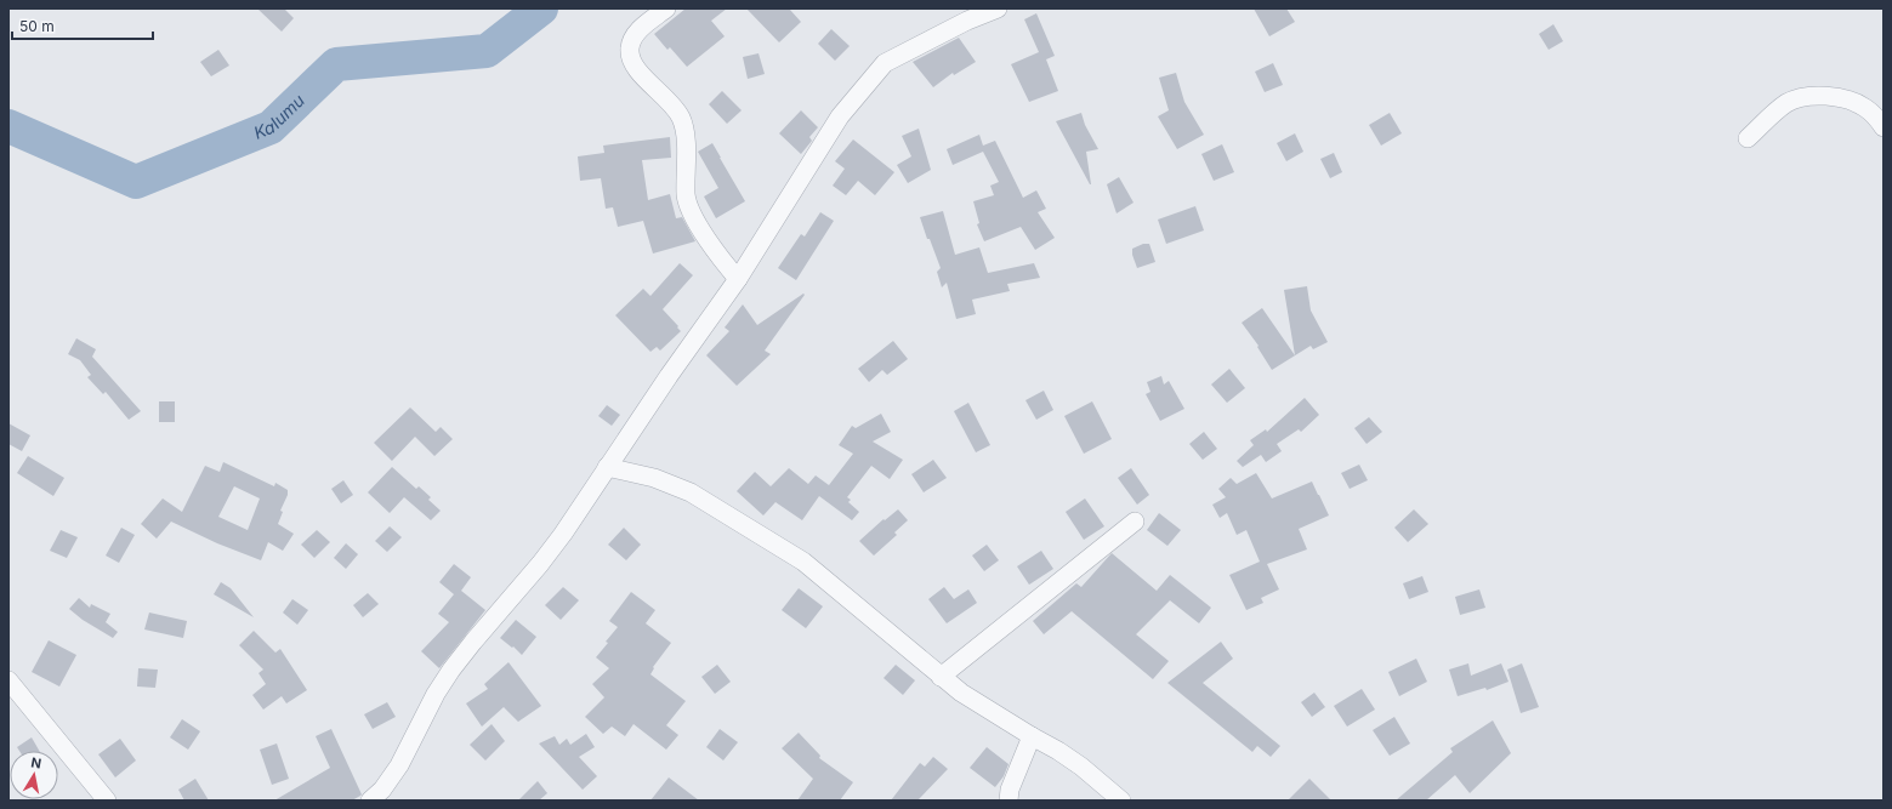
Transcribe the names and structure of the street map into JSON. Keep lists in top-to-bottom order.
{
  "water": ["Kalumu"],
  "scale_bar": "50 m",
  "north": "top"
}
